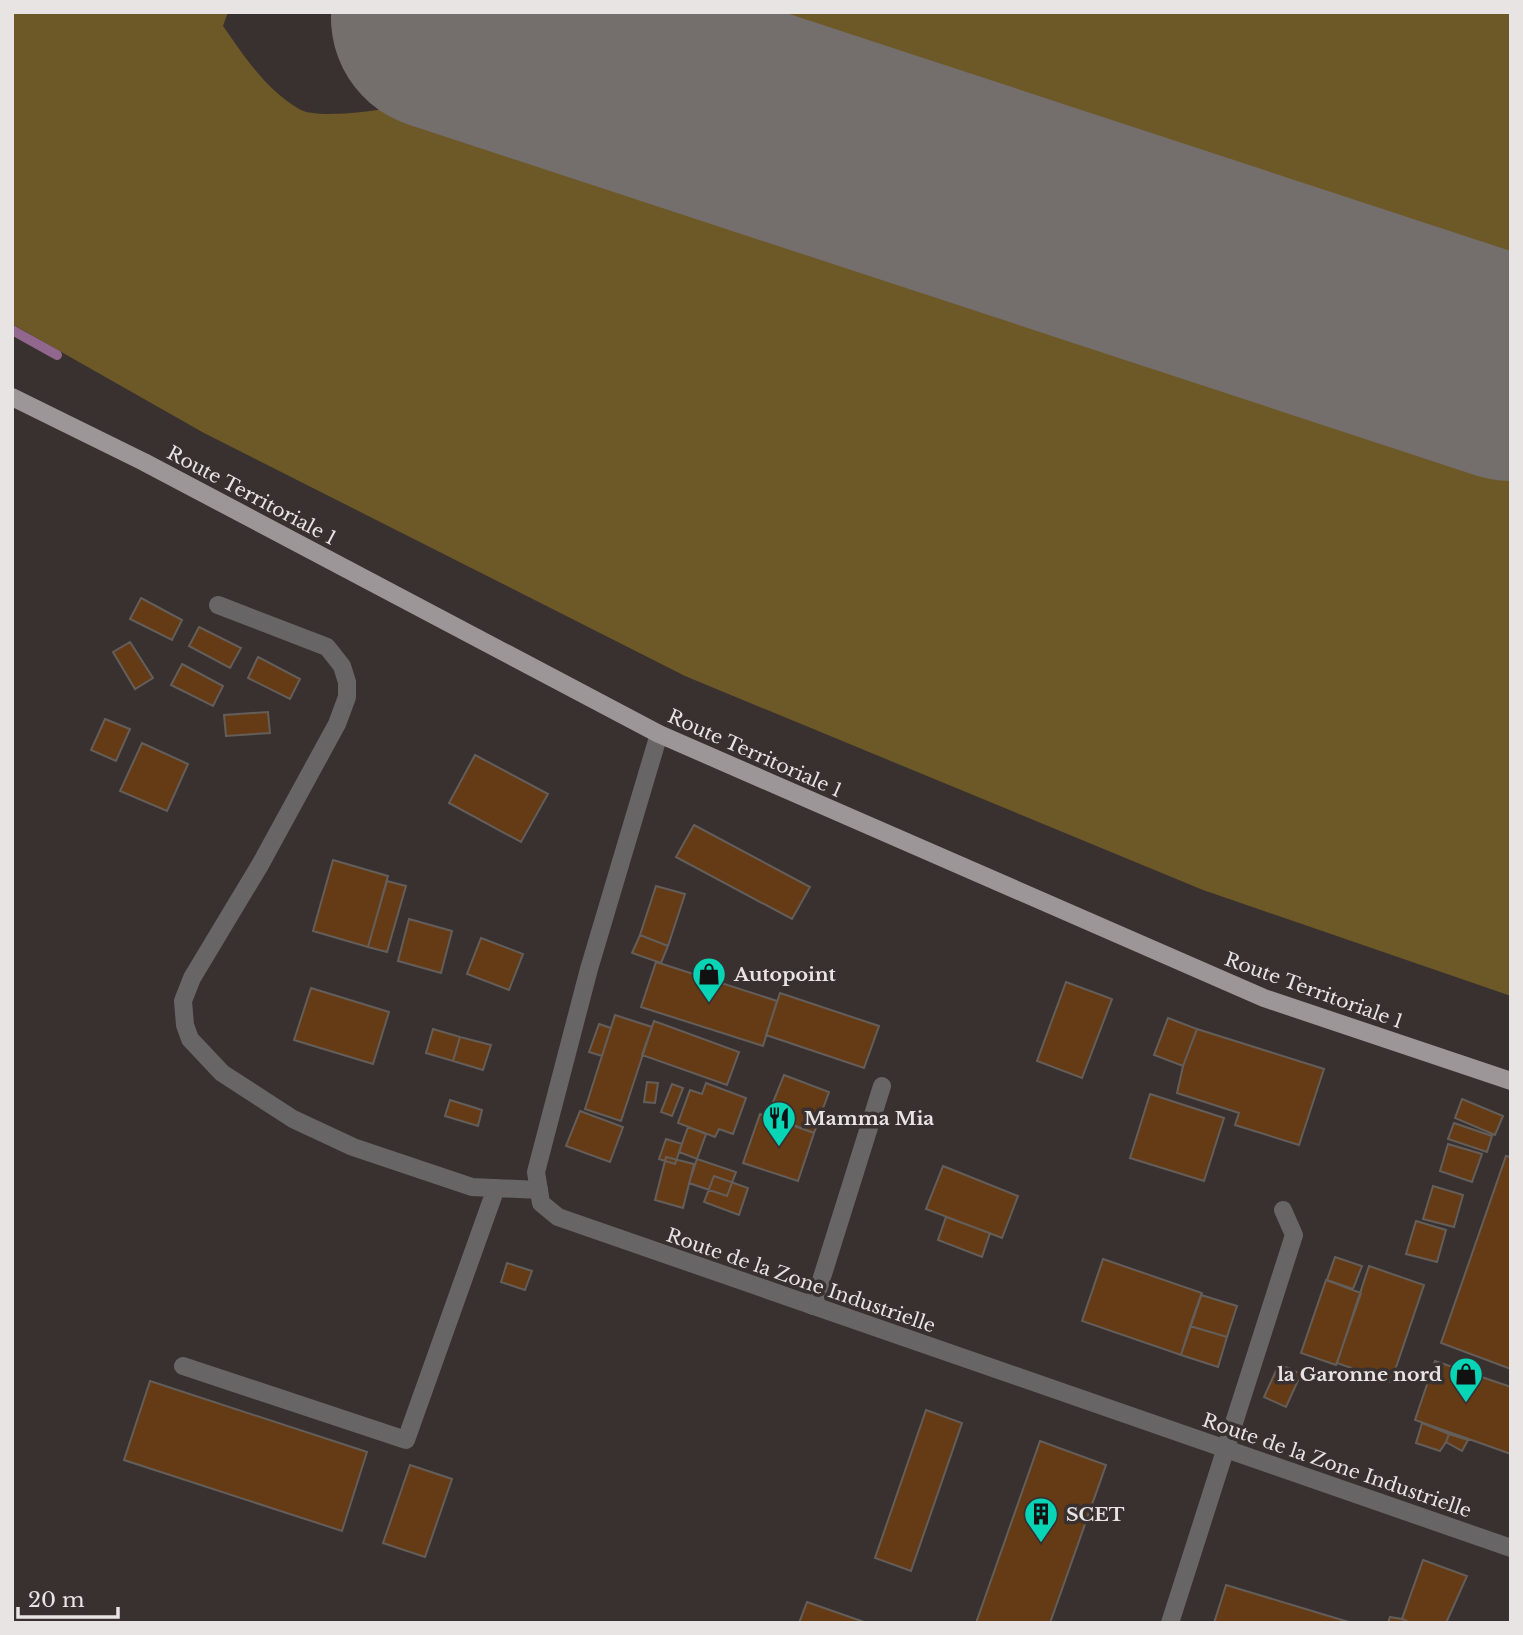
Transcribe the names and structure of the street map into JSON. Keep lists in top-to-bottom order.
{
  "streets": {
    "main road": ["Route Territoriale 1"],
    "street": ["Route de la Zone Industrielle"]
  },
  "places": {
    "shop": ["Autopoint", "la Garonne nord"],
    "restaurant": ["Mamma Mia"],
    "building": ["SCET"]
  },
  "scale_bar": "20 m"
}
